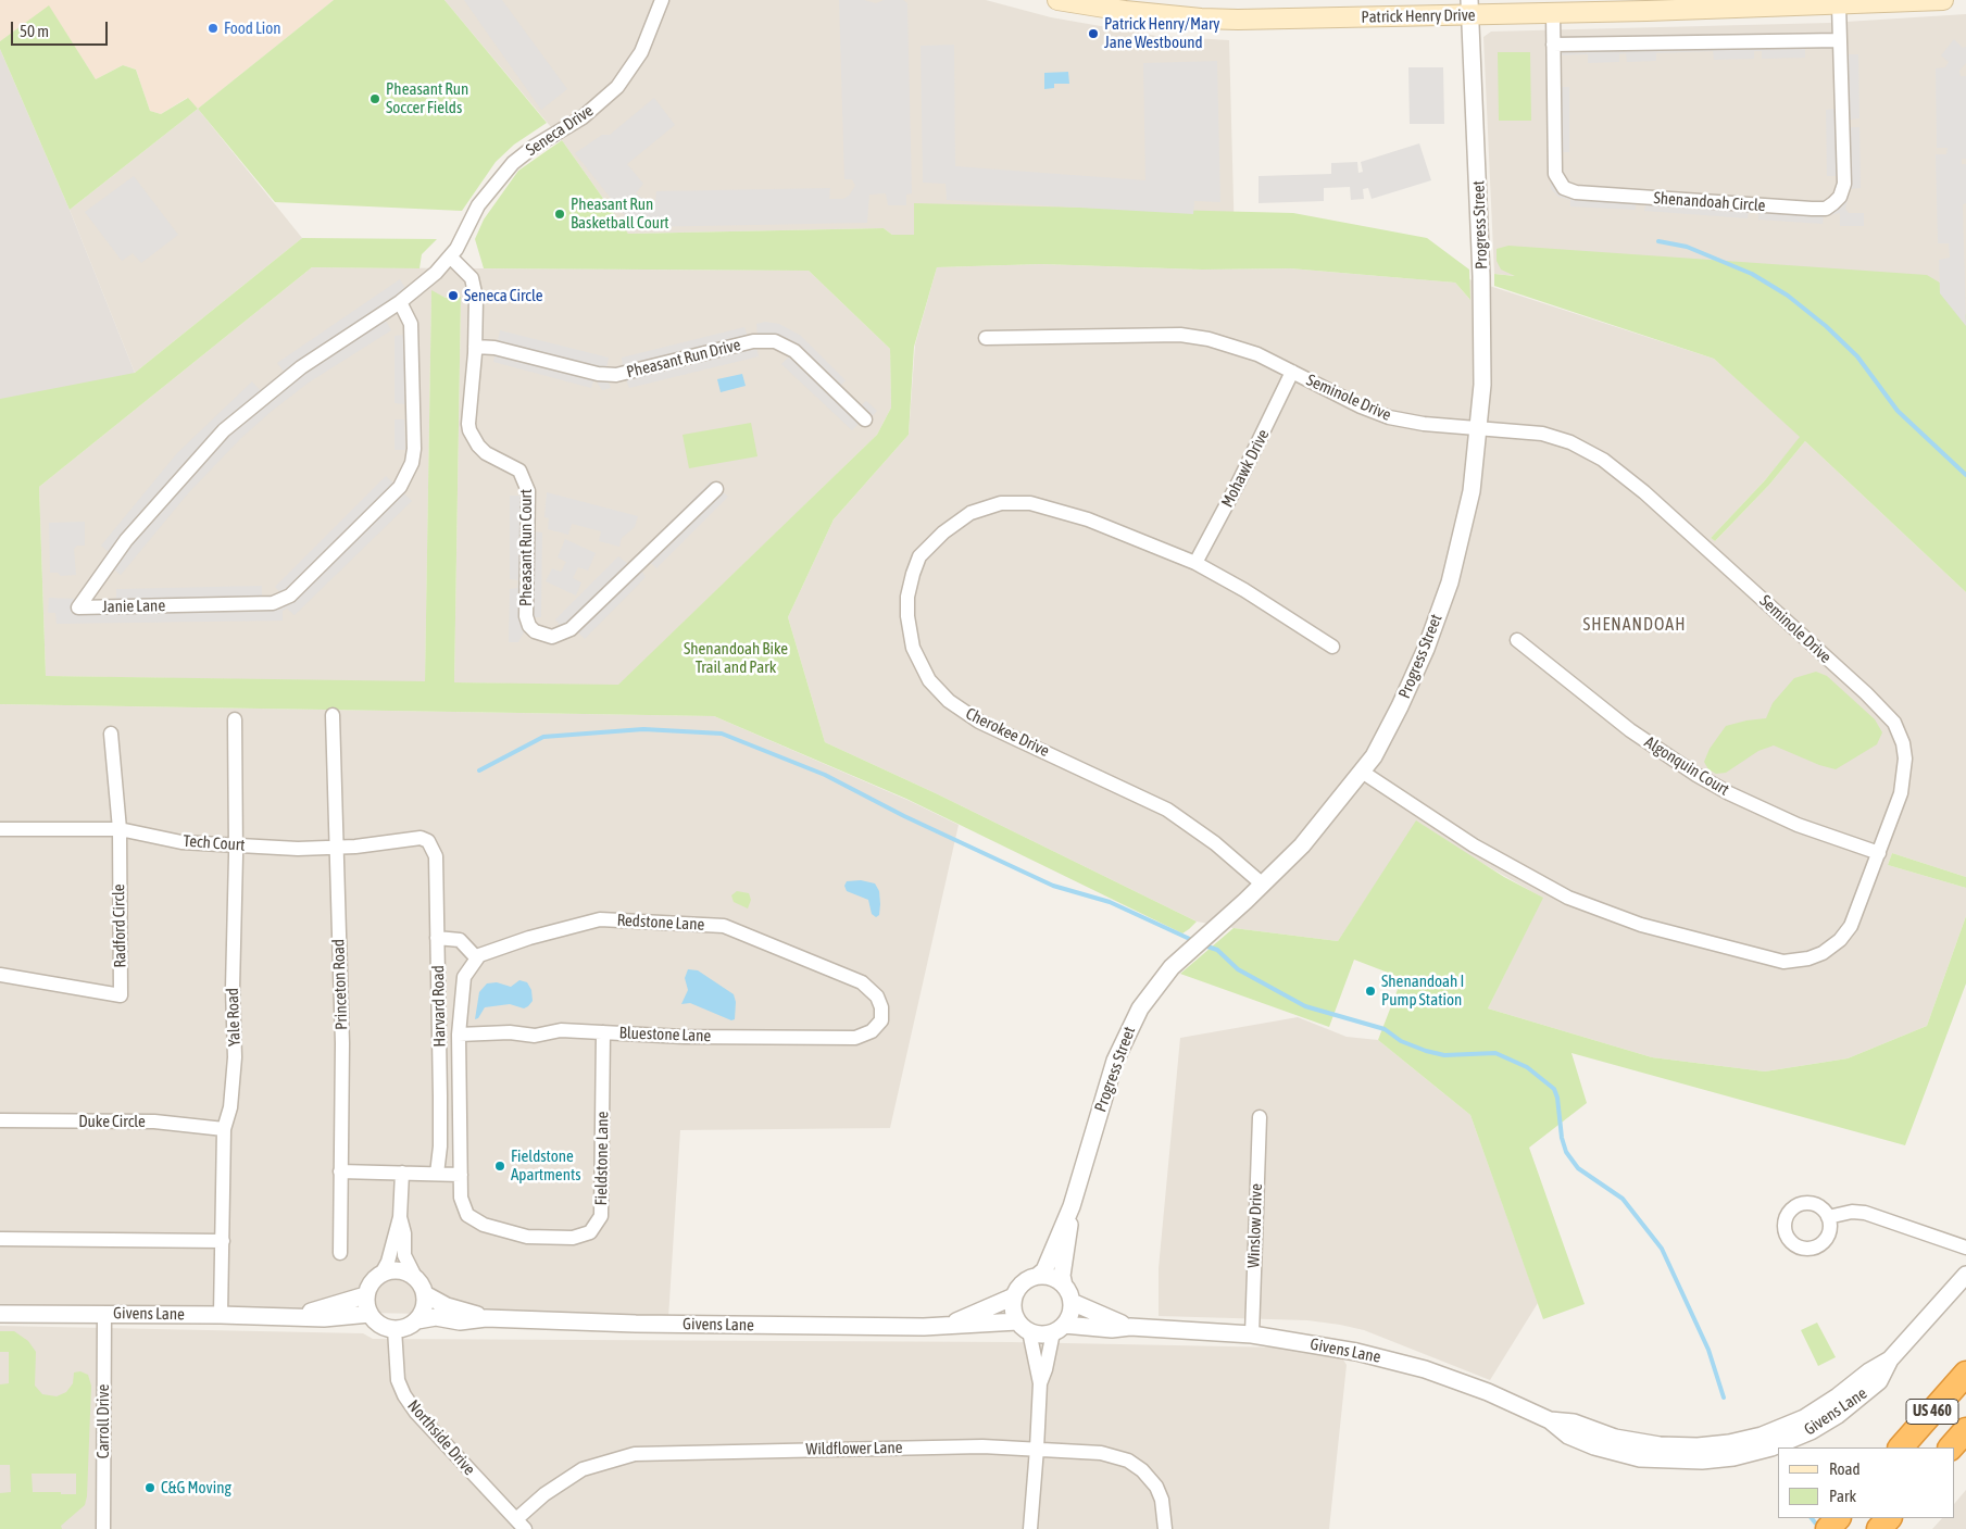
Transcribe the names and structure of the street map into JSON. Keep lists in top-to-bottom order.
{
  "streets": {
    "highway": ["US 460"],
    "main road": ["Patrick Henry Drive"],
    "street": [
      "Seneca Drive",
      "Shenandoah Circle",
      "Progress Street",
      "Pheasant Run Drive",
      "Seminole Drive",
      "Mohawk Drive",
      "Pheasant Run Court",
      "Janie Lane",
      "Cherokee Drive",
      "Algonquin Court",
      "Tech Court",
      "Redstone Lane",
      "Radford Circle",
      "Princeton Road",
      "Harvard Road",
      "Yale Road",
      "Bluestone Lane",
      "Duke Circle",
      "Fieldstone Lane",
      "Winslow Drive",
      "Givens Lane",
      "Carroll Drive",
      "Northside Drive",
      "Wildflower Lane"
    ]
  },
  "crossings": [
    ["Patrick Henry Drive", "Shenandoah Circle"],
    ["Patrick Henry Drive", "Progress Street"],
    ["Seneca Drive", "Pheasant Run Court"],
    ["Seneca Drive", "Janie Lane"],
    ["Progress Street", "Seminole Drive"],
    ["Progress Street", "Cherokee Drive"],
    ["Progress Street", "Givens Lane"],
    ["Pheasant Run Drive", "Pheasant Run Court"],
    ["Seminole Drive", "Mohawk Drive"],
    ["Seminole Drive", "Algonquin Court"],
    ["Mohawk Drive", "Cherokee Drive"],
    ["Pheasant Run Court", "Janie Lane"],
    ["Tech Court", "Radford Circle"],
    ["Tech Court", "Princeton Road"],
    ["Tech Court", "Harvard Road"],
    ["Tech Court", "Yale Road"],
    ["Redstone Lane", "Bluestone Lane"],
    ["Yale Road", "Duke Circle"],
    ["Yale Road", "Givens Lane"],
    ["Bluestone Lane", "Fieldstone Lane"],
    ["Winslow Drive", "Givens Lane"],
    ["Givens Lane", "Carroll Drive"],
    ["Givens Lane", "Northside Drive"],
    ["Northside Drive", "Wildflower Lane"]
  ],
  "districts": ["SHENANDOAH"],
  "parks": ["Shenandoah Bike Trail and Park"],
  "places": [
    "Food Lion",
    "Patrick Henry/Mary Jane Westbound",
    "Pheasant Run Soccer Fields",
    "Pheasant Run Basketball Court",
    "Seneca Circle",
    "Shenandoah I Pump Station",
    "Fieldstone Apartments",
    "C&G Moving"
  ],
  "legend": ["Road", "Park"],
  "scale_bar": "50 m"
}
